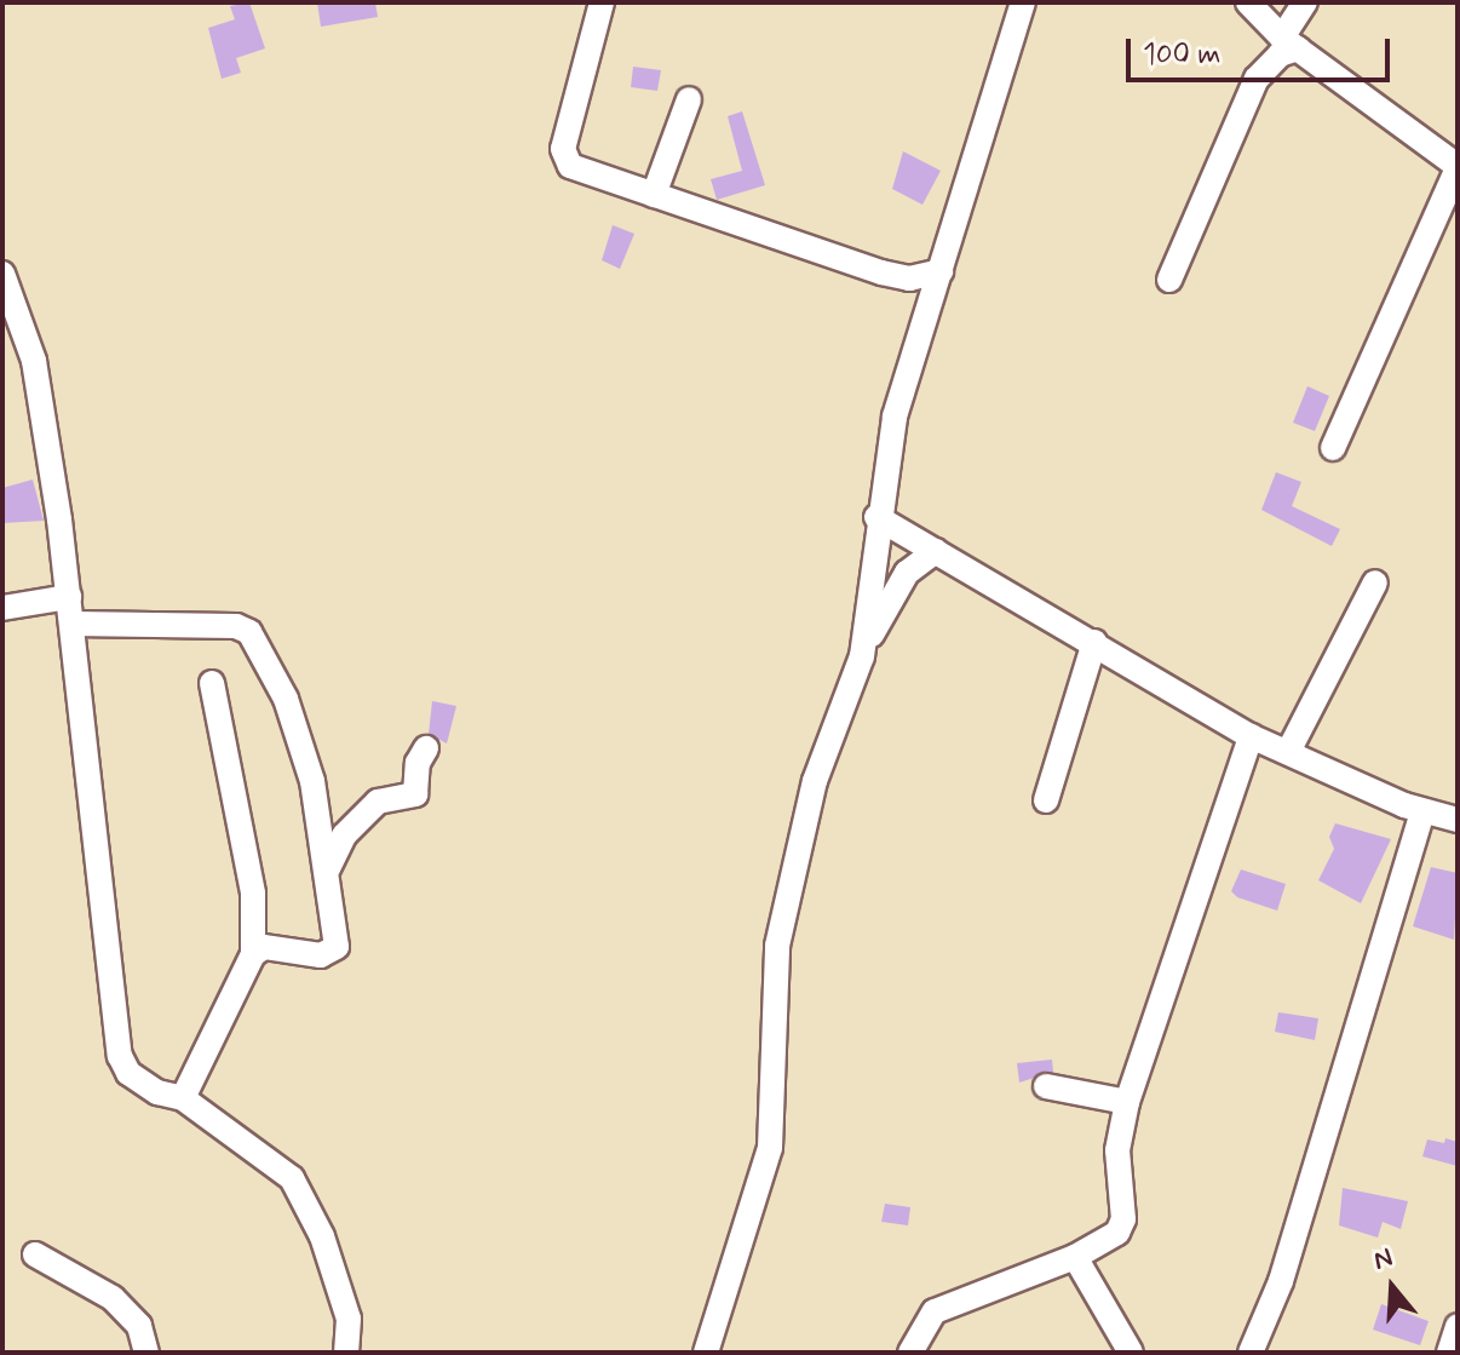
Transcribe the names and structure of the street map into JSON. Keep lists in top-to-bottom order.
{
  "scale_bar": "100 m",
  "north": "top"
}
